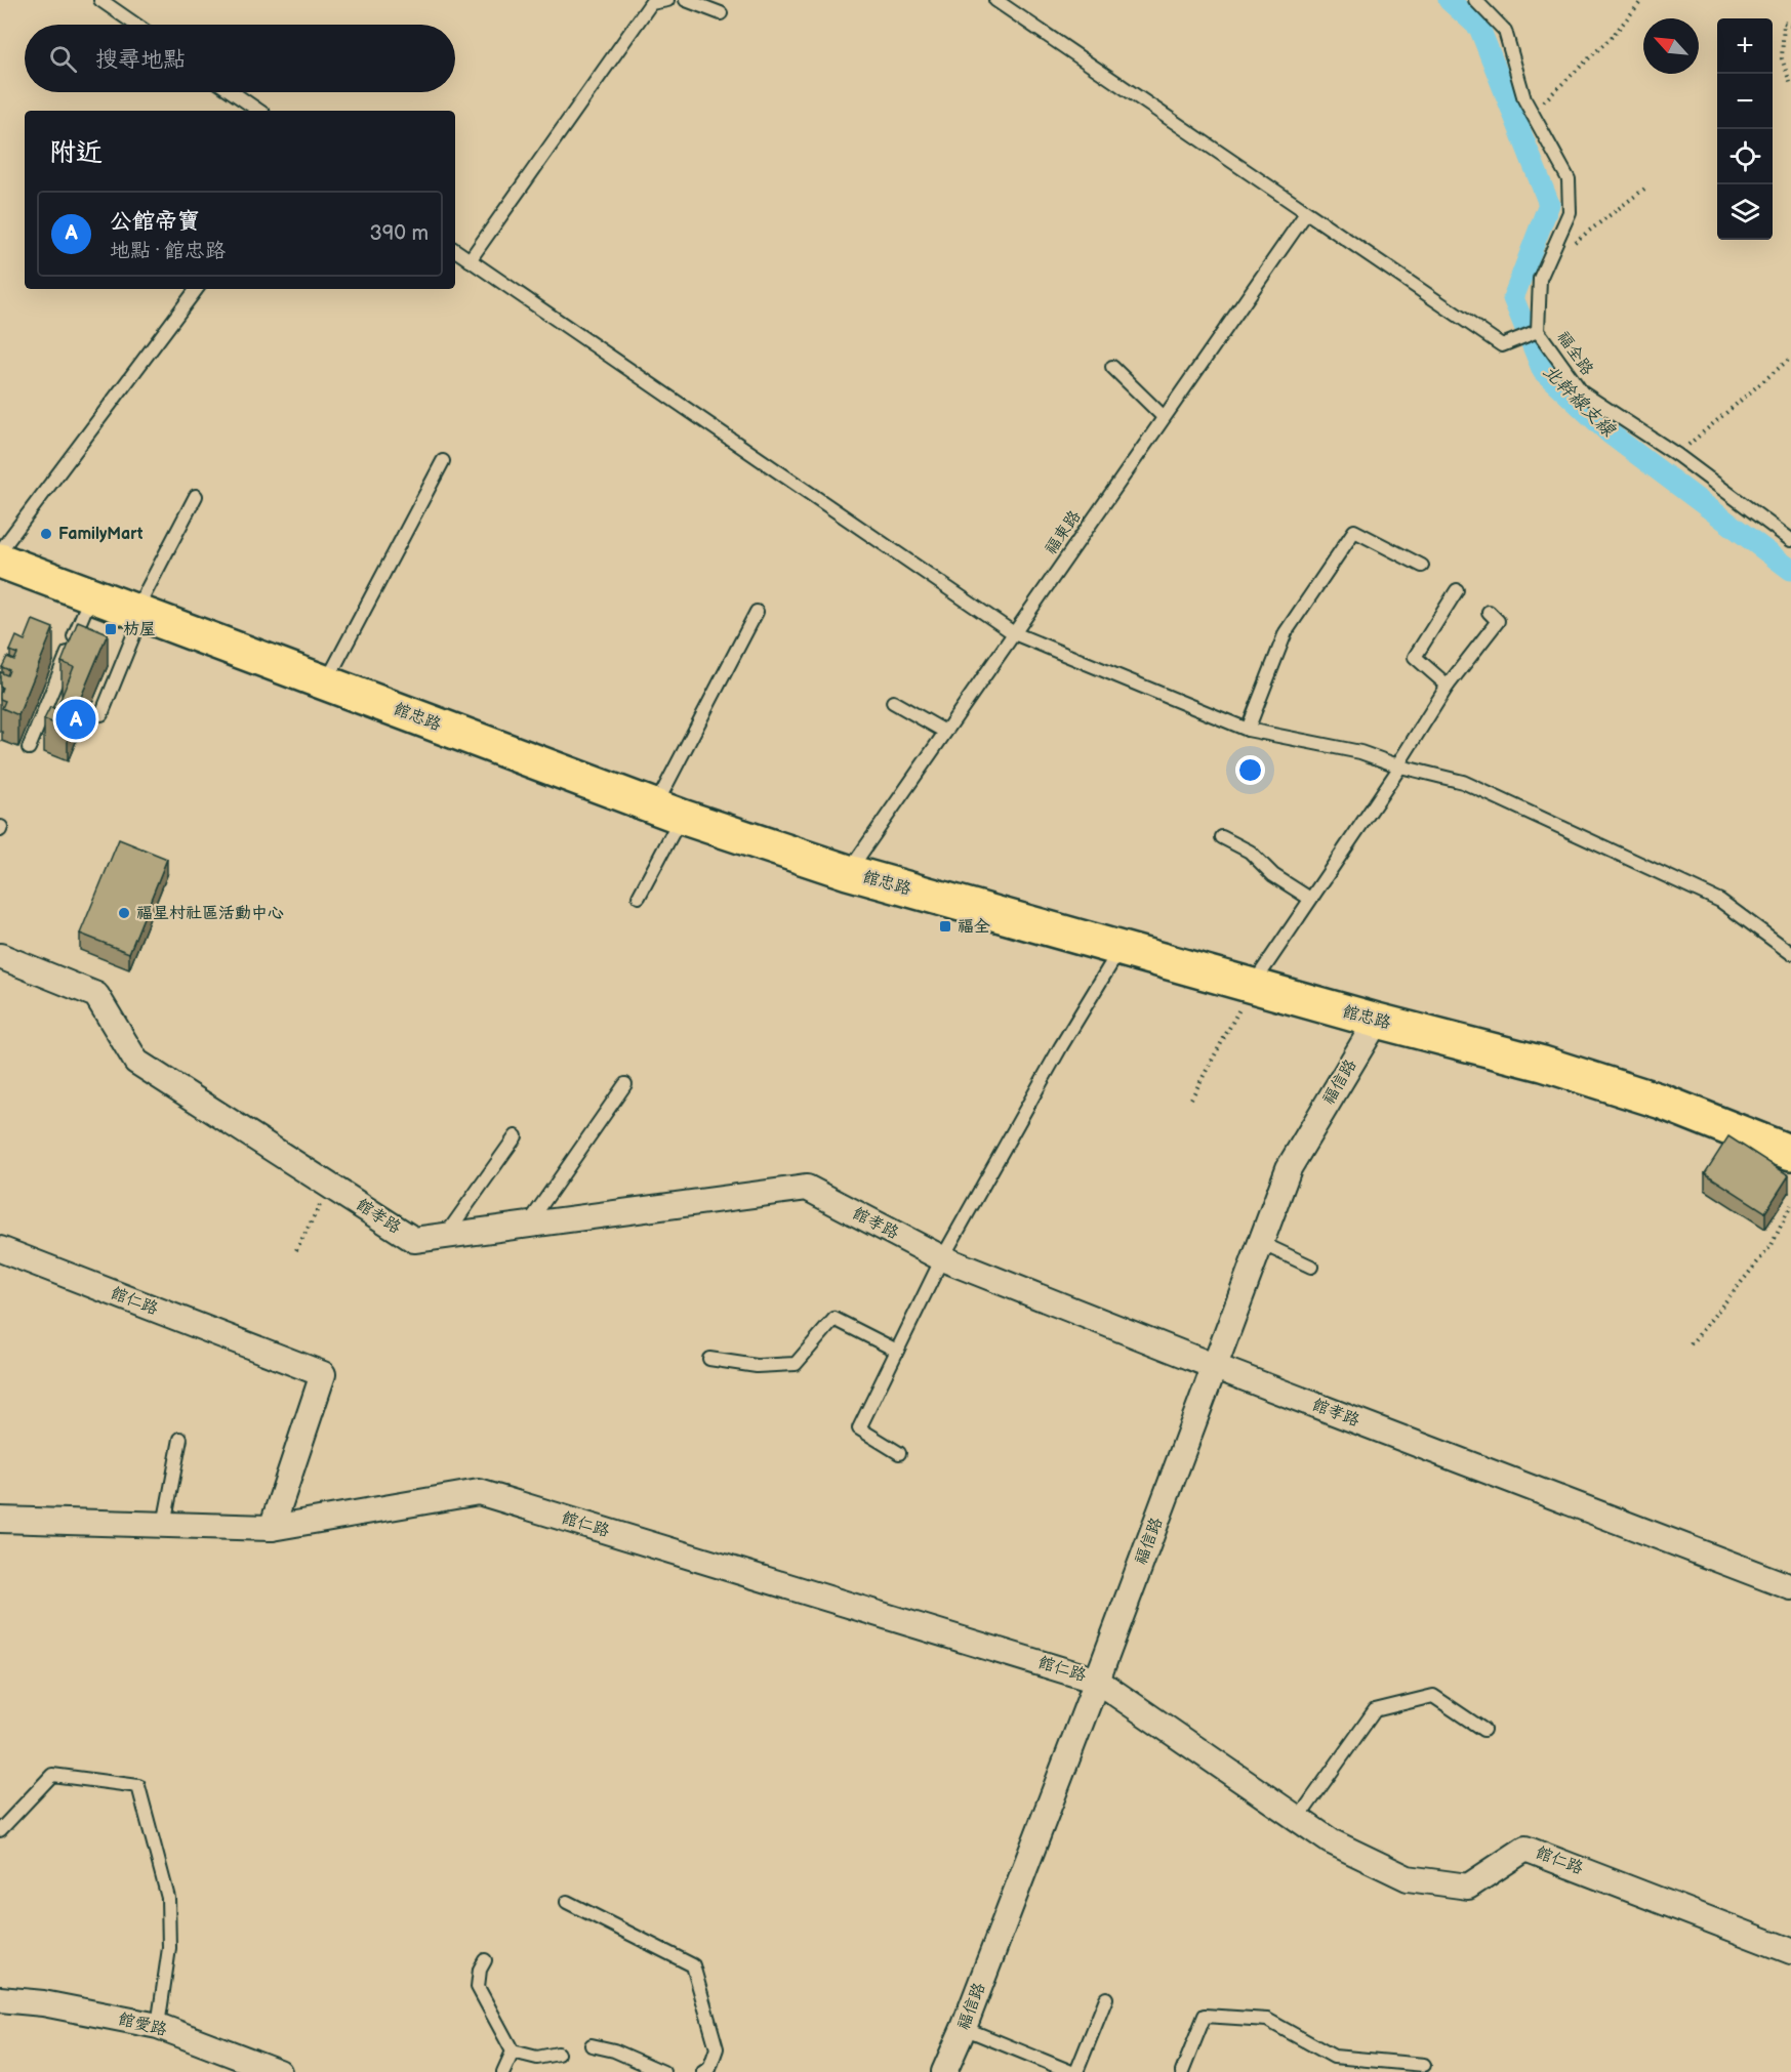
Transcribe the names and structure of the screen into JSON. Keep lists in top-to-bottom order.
{
  "streets": {
    "main road": ["館忠路"],
    "street": [
      "福信路",
      "館孝路",
      "館仁路",
      "館愛路"
    ],
    "lane": ["福全路", "福東路"]
  },
  "crossings": [
    ["福東路", "館忠路"],
    ["館忠路", "福信路"],
    ["福信路", "館孝路"],
    ["福信路", "館仁路"]
  ],
  "water": ["北幹線支線"],
  "places": {
    "other": ["FamilyMart", "福星村社區活動中心"],
    "transit": ["枋屋", "福全"]
  },
  "north": "top left",
  "page": {
    "map_buttons": ["+", "−"],
    "search": "搜尋地點",
    "heading": "附近",
    "list": [
      {
        "mark": "A",
        "name": "公館帝寶",
        "note": "地點 · 館忠路",
        "value": "390 m"
      }
    ],
    "pins": "A"
  }
}
